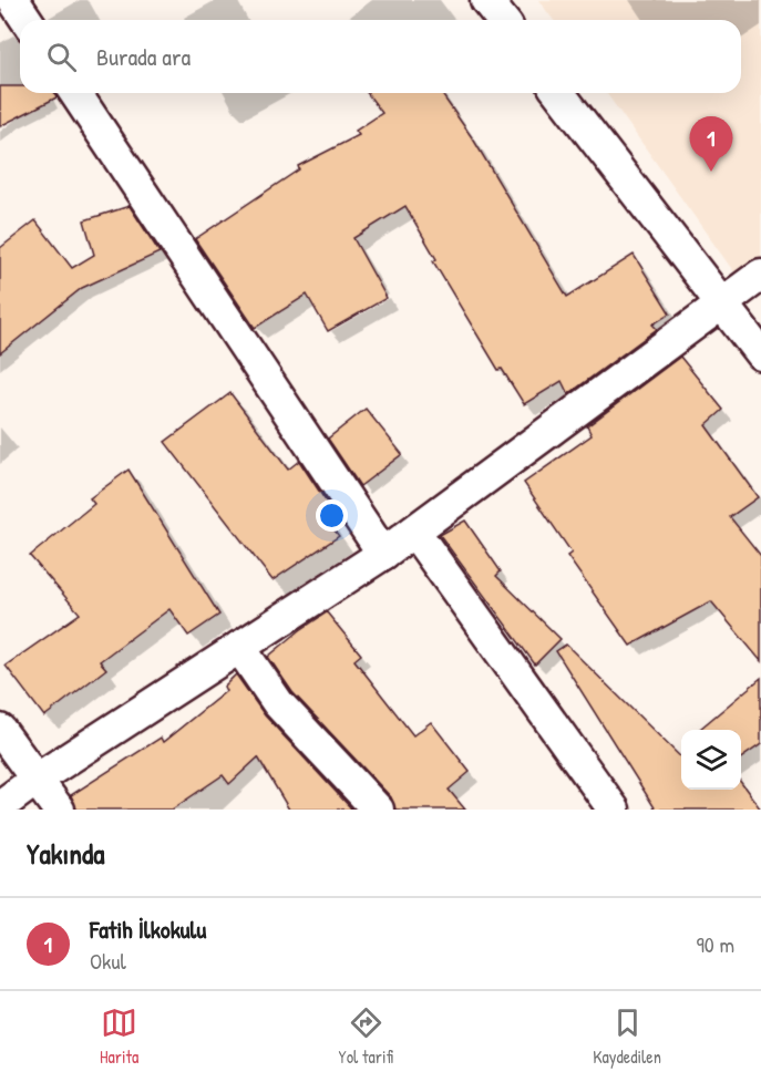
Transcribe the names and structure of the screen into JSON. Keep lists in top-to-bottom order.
{
  "page": {
    "search": "Burada ara",
    "pins": "1",
    "heading": "Yakında",
    "list": [
      {
        "mark": "1",
        "name": "Fatih İlkokulu",
        "note": "Okul",
        "value": "90 m"
      }
    ],
    "nav": ["Harita", "Yol tarifi", "Kaydedilen"]
  }
}
